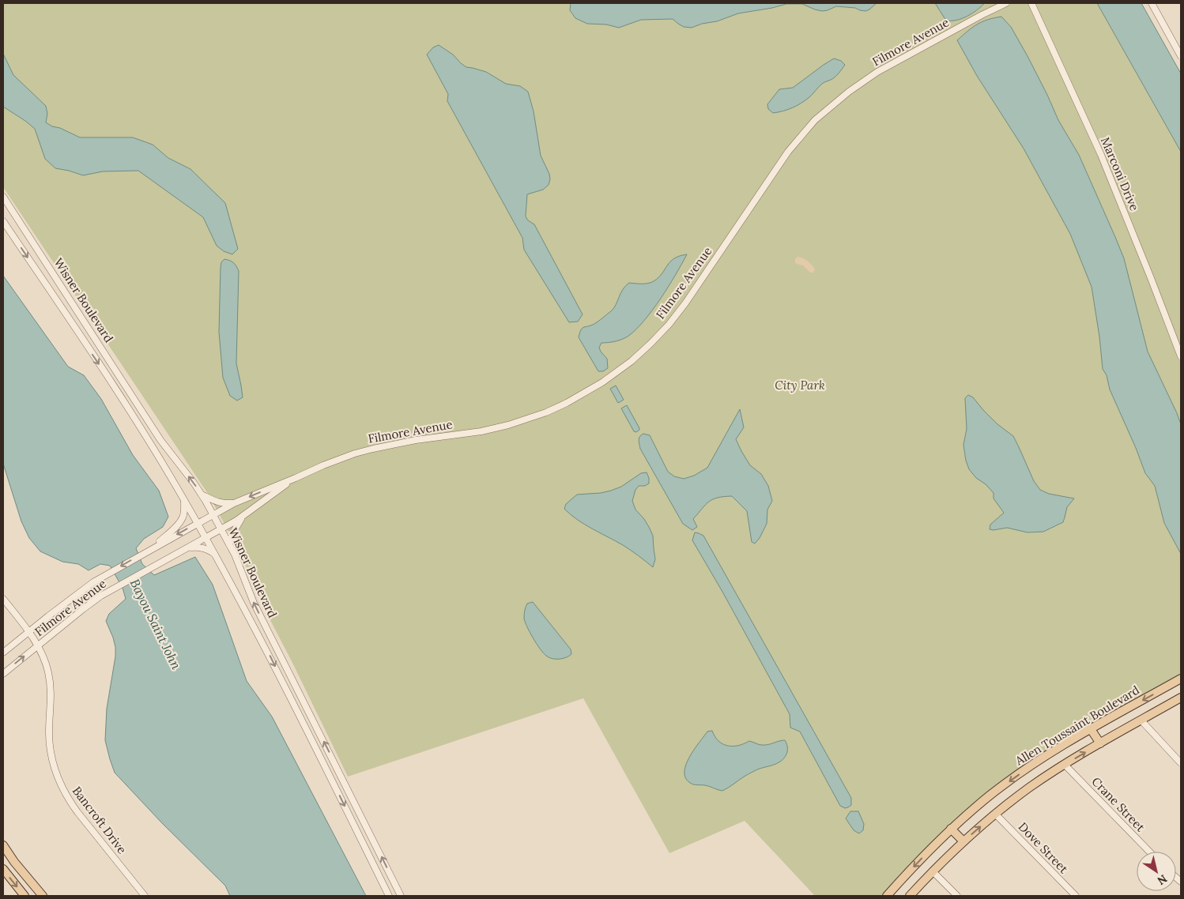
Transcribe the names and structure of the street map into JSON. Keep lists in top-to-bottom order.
{
  "streets": {
    "main road": ["Allen Toussaint Boulevard"],
    "street": [
      "Filmore Avenue",
      "Marconi Drive",
      "Wisner Boulevard",
      "Crane Street",
      "Bancroft Drive",
      "Dove Street"
    ]
  },
  "crossings": [
    ["Filmore Avenue", "Wisner Boulevard"],
    ["Filmore Avenue", "Bancroft Drive"]
  ],
  "water": ["Bayou Saint John"],
  "parks": ["City Park"],
  "north": "bottom right"
}
